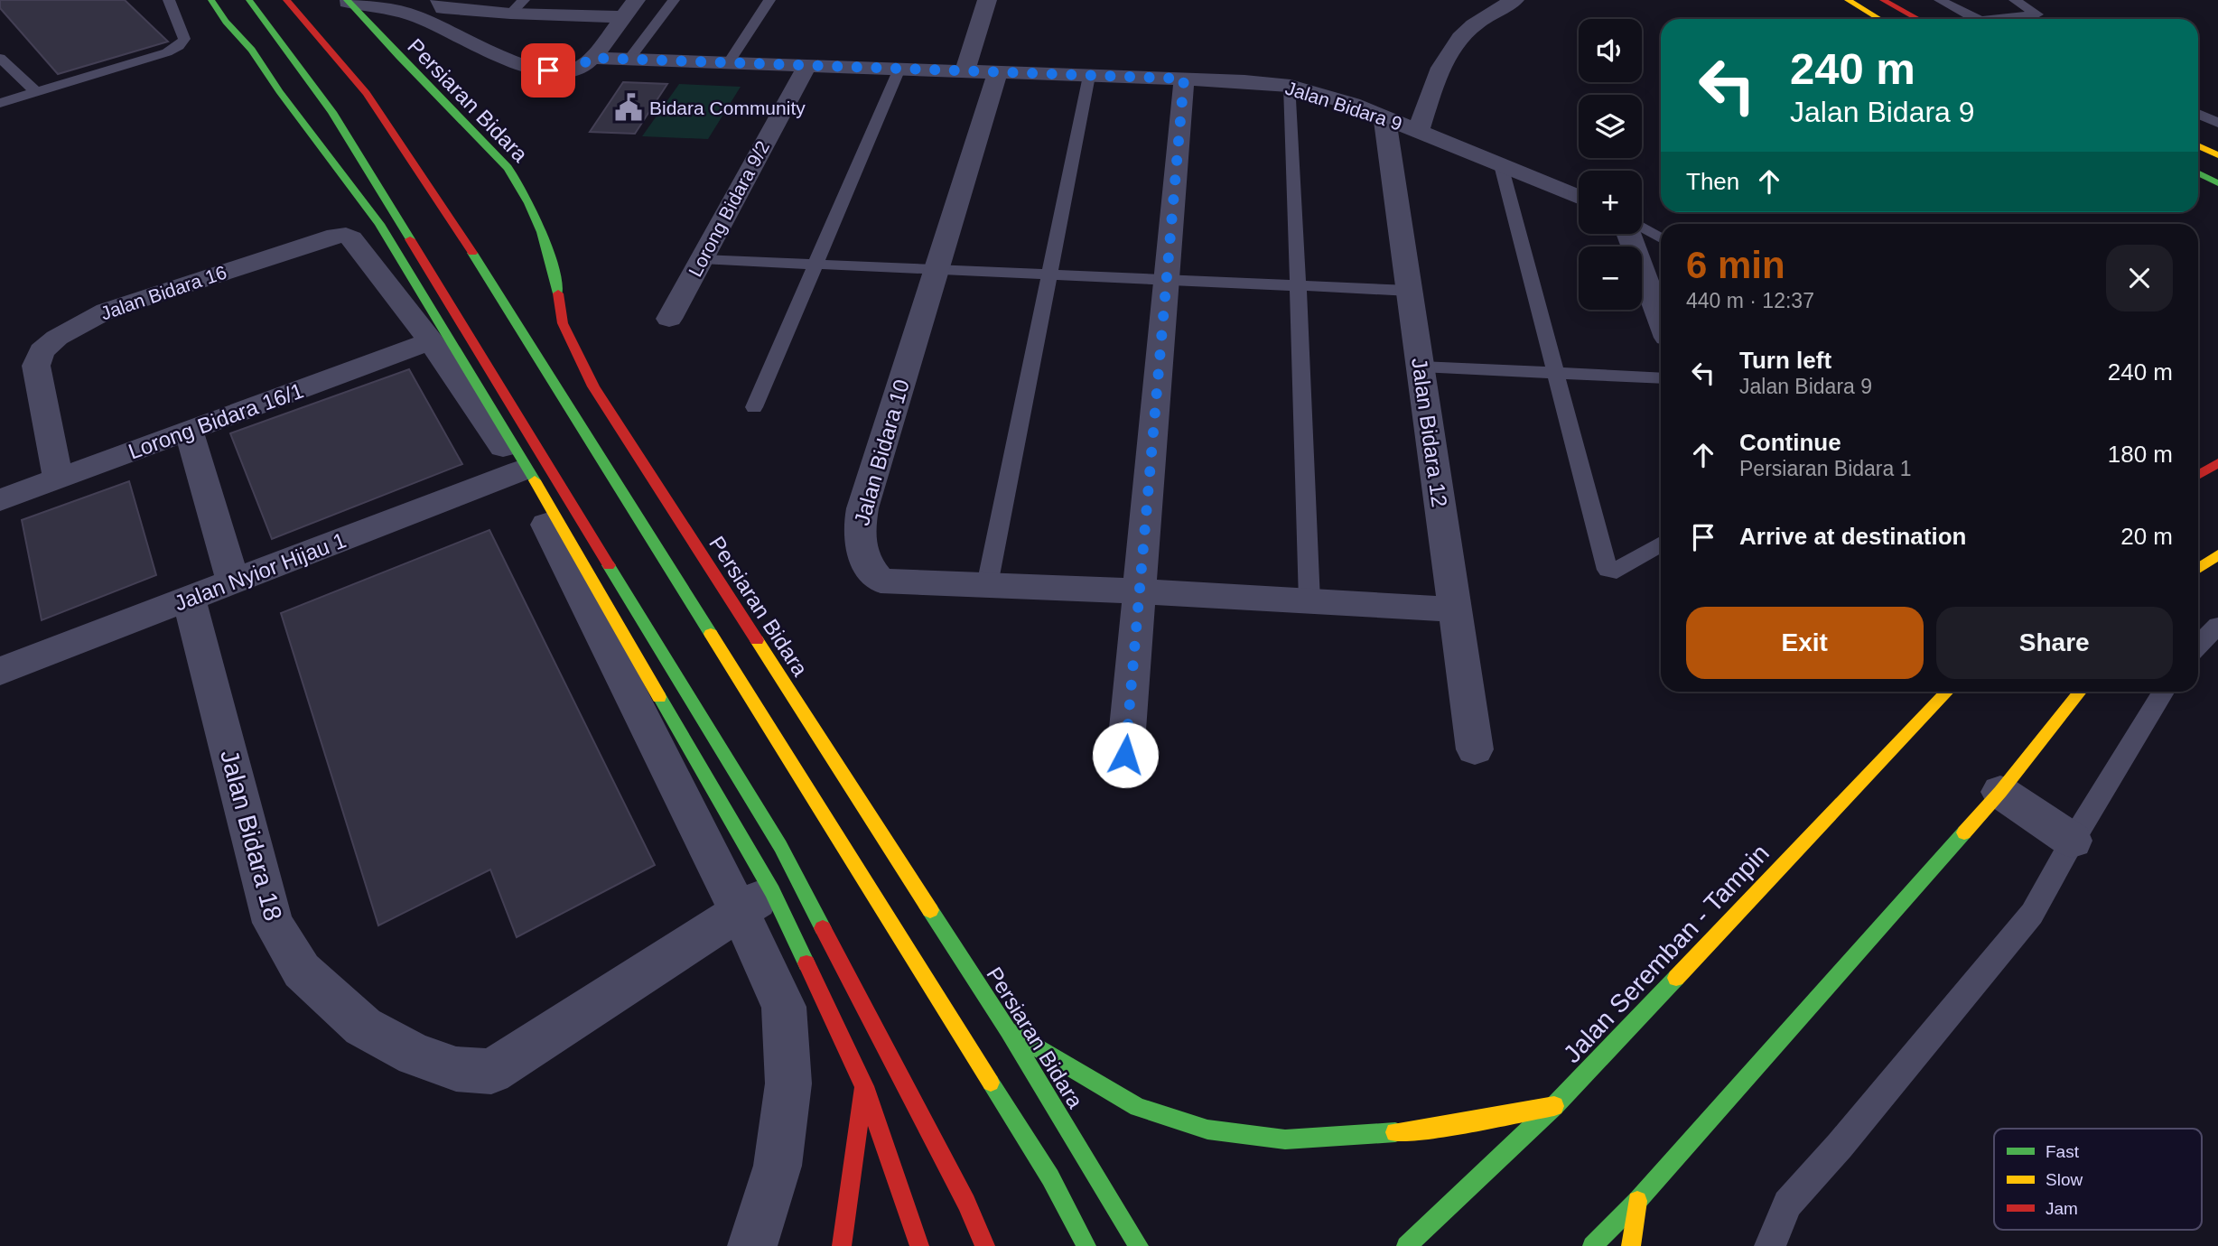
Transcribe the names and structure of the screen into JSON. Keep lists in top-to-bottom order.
{
  "streets": {
    "main road": ["Persiaran Bidara", "Jalan Seremban - Tampin"],
    "street": [
      "Jalan Bidara 9",
      "Lorong Bidara 9/2",
      "Jalan Bidara 16",
      "Lorong Bidara 16/1",
      "Jalan Bidara 12",
      "Jalan Bidara 10",
      "Jalan Nyior Hijau 1",
      "Jalan Bidara 18"
    ]
  },
  "crossings": [
    ["Jalan Bidara 9", "Lorong Bidara 9/2"],
    ["Jalan Bidara 9", "Jalan Bidara 12"],
    ["Jalan Bidara 9", "Jalan Bidara 10"],
    ["Jalan Bidara 16", "Lorong Bidara 16/1"],
    ["Jalan Bidara 12", "Jalan Bidara 10"],
    ["Jalan Nyior Hijau 1", "Jalan Bidara 18"]
  ],
  "places": {
    "public building": ["Bidara Community"]
  },
  "legend": ["Fast", "Slow", "Jam"],
  "page": {
    "map_buttons": ["+", "−"],
    "turn": ["240 m", "Jalan Bidara 9"],
    "then": "Then",
    "heading": ["6 min", "440 m · 12:37"],
    "list": [
      {
        "name": "Turn left",
        "note": "Jalan Bidara 9",
        "value": "240 m"
      },
      {
        "name": "Continue",
        "note": "Persiaran Bidara 1",
        "value": "180 m"
      },
      {
        "name": "Arrive at destination",
        "value": "20 m"
      }
    ],
    "buttons": ["Exit", "Share"]
  }
}
